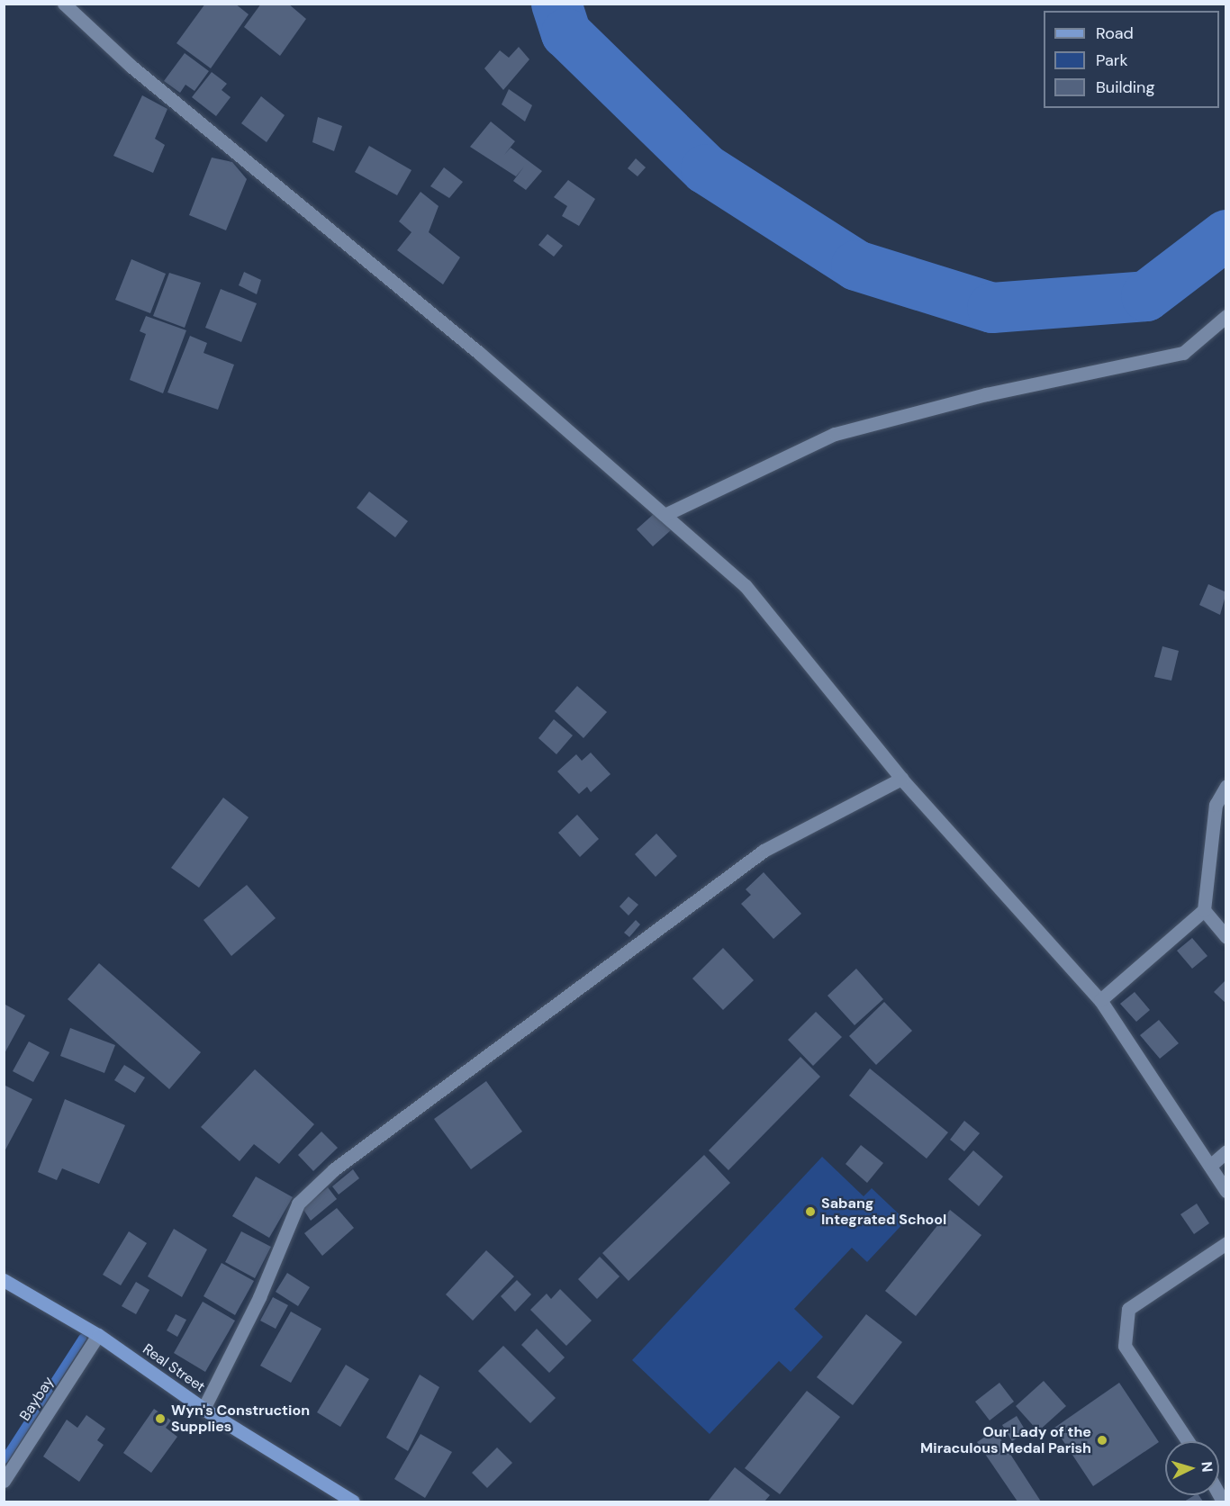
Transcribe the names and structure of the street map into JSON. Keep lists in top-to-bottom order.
{
  "streets": {
    "main road": ["Real Street"],
    "street": ["Baybay"]
  },
  "crossings": [
    ["Real Street", "Baybay"]
  ],
  "places": ["Sabang Integrated School", "Wyn's Construction Supplies", "Our Lady of the Miraculous Medal Parish"],
  "legend": ["Road", "Park", "Building"],
  "north": "right"
}
